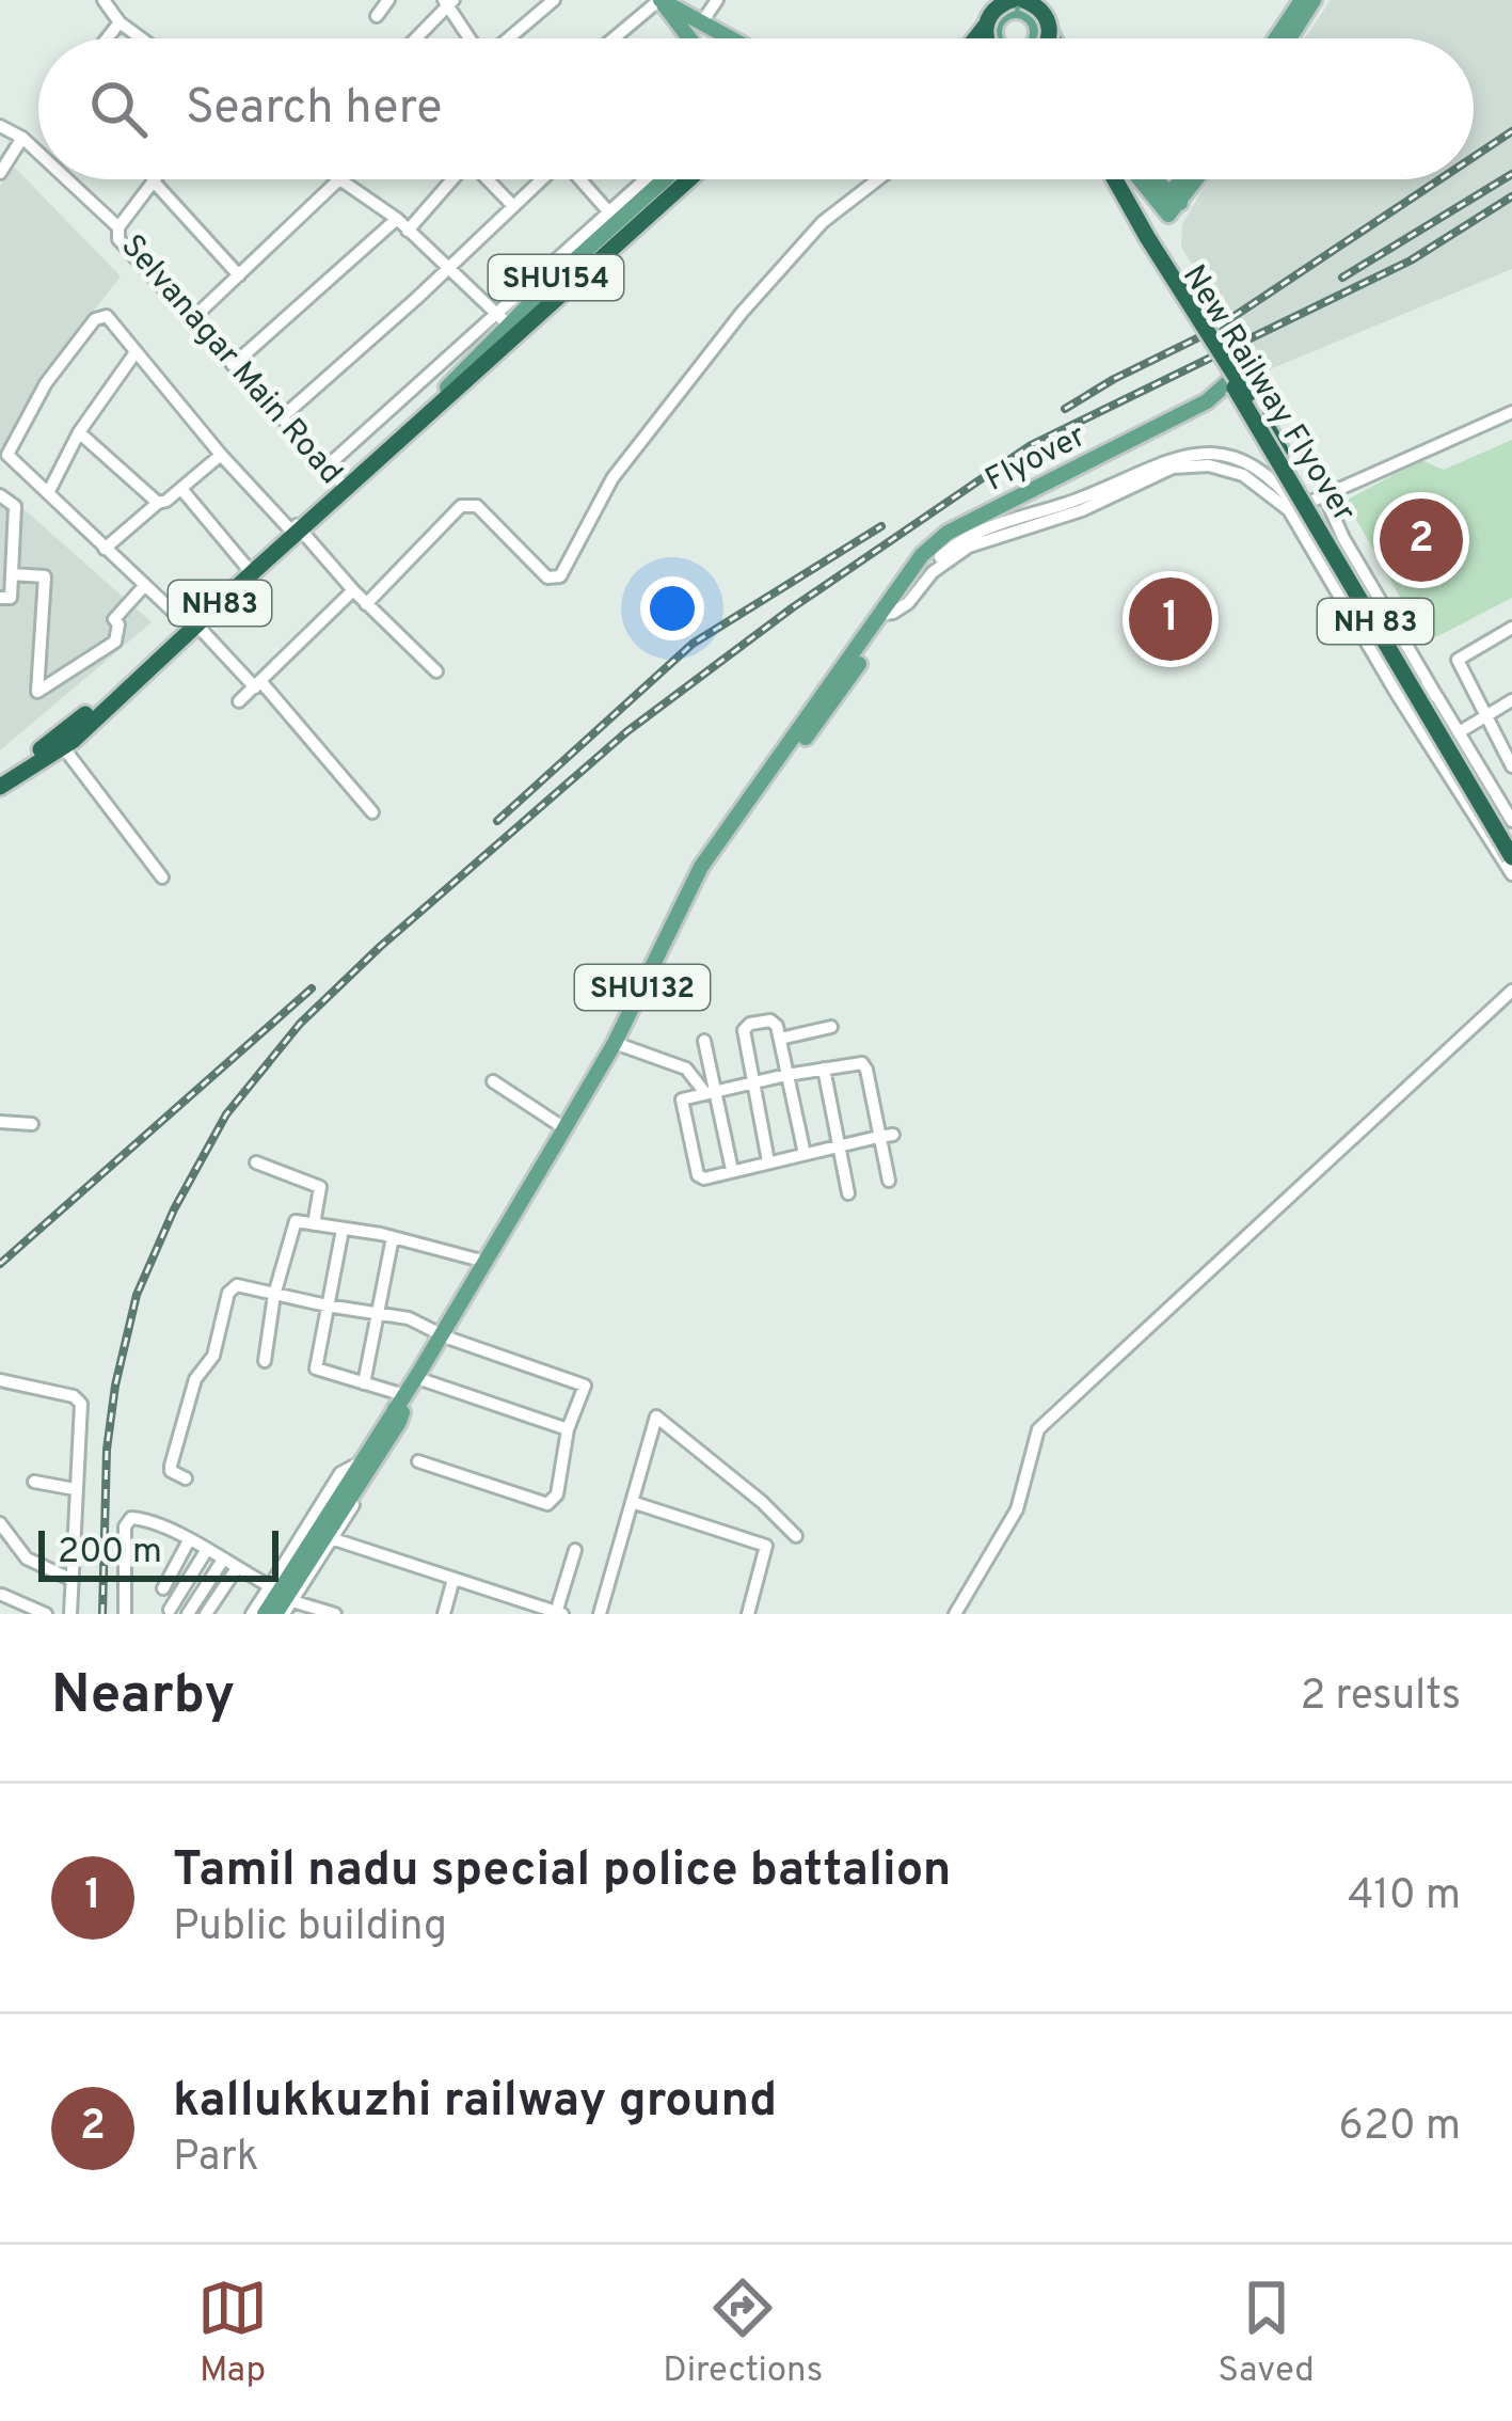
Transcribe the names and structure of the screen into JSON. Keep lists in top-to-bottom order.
{
  "streets": {
    "highway": ["New Railway Flyover", "NH83", "NH 83"],
    "main road": ["SHU154", "Flyover", "SHU132"],
    "street": ["Selvanagar Main Road"]
  },
  "crossings": [
    ["SHU154", "NH83"],
    ["Selvanagar Main Road", "NH83"],
    ["New Railway Flyover", "Flyover"],
    ["Flyover", "SHU132"]
  ],
  "scale_bar": "200 m",
  "page": {
    "search": "Search here",
    "pins": ["2", "1"],
    "scale": "200 m",
    "heading": ["Nearby", "2 results"],
    "list": [
      {
        "mark": "1",
        "name": "Tamil nadu special police battalion",
        "note": "Public building",
        "value": "410 m"
      },
      {
        "mark": "2",
        "name": "kallukkuzhi railway ground",
        "note": "Park",
        "value": "620 m"
      }
    ],
    "nav": ["Map", "Directions", "Saved"]
  }
}
